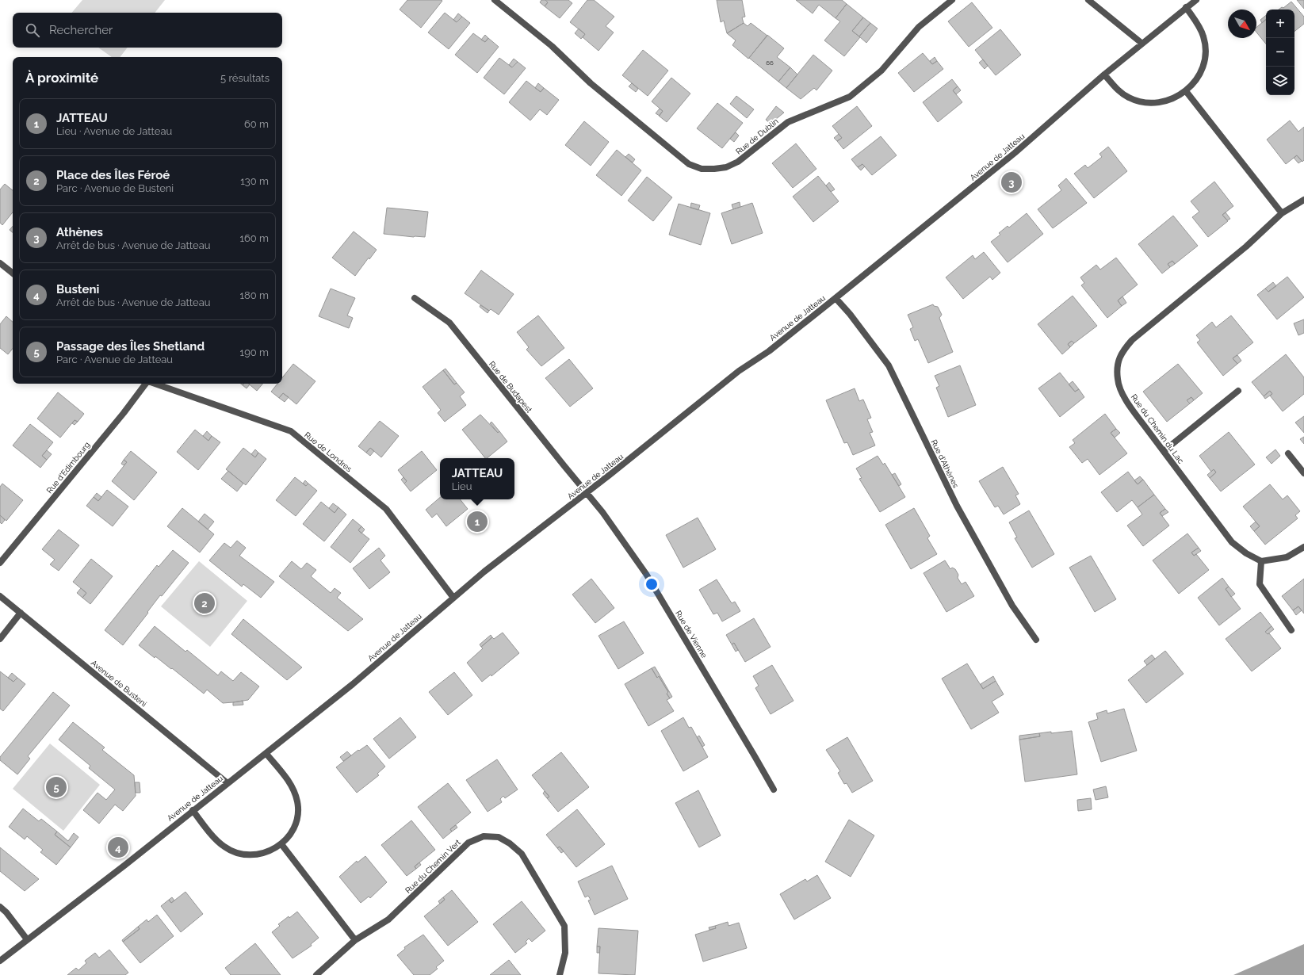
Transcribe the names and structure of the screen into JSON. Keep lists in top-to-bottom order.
{
  "streets": {
    "street": [
      "Rue de Dublin",
      "Avenue de Jatteau",
      "Rue de Budapest",
      "Rue du Chemin du Lac",
      "Rue de Londres",
      "Rue d'Athènes",
      "Rue d'Edimbourg",
      "Rue de Vienne",
      "Avenue de Busteni",
      "Rue du Chemin Vert"
    ]
  },
  "crossings": [
    ["Avenue de Jatteau", "Rue de Budapest"],
    ["Avenue de Jatteau", "Rue de Londres"],
    ["Avenue de Jatteau", "Rue d'Athènes"],
    ["Avenue de Jatteau", "Rue de Vienne"],
    ["Avenue de Jatteau", "Avenue de Busteni"],
    ["Rue de Budapest", "Rue de Vienne"]
  ],
  "house_numbers": ["66"],
  "north": "bottom right",
  "page": {
    "map_buttons": ["+", "−"],
    "search": "Rechercher",
    "heading": ["À proximité", "5 résultats"],
    "list": [
      {
        "mark": "1",
        "name": "JATTEAU",
        "note": "Lieu · Avenue de Jatteau",
        "value": "60 m"
      },
      {
        "mark": "2",
        "name": "Place des Îles Féroé",
        "note": "Parc · Avenue de Busteni",
        "value": "130 m"
      },
      {
        "mark": "3",
        "name": "Athènes",
        "note": "Arrêt de bus · Avenue de Jatteau",
        "value": "160 m"
      },
      {
        "mark": "4",
        "name": "Busteni",
        "note": "Arrêt de bus · Avenue de Jatteau",
        "value": "180 m"
      },
      {
        "mark": "5",
        "name": "Passage des Îles Shetland",
        "note": "Parc · Avenue de Jatteau",
        "value": "190 m"
      }
    ],
    "pins": [
      "3",
      "1",
      "2",
      "5",
      "4"
    ],
    "popup": ["JATTEAU", "Lieu"]
  }
}
